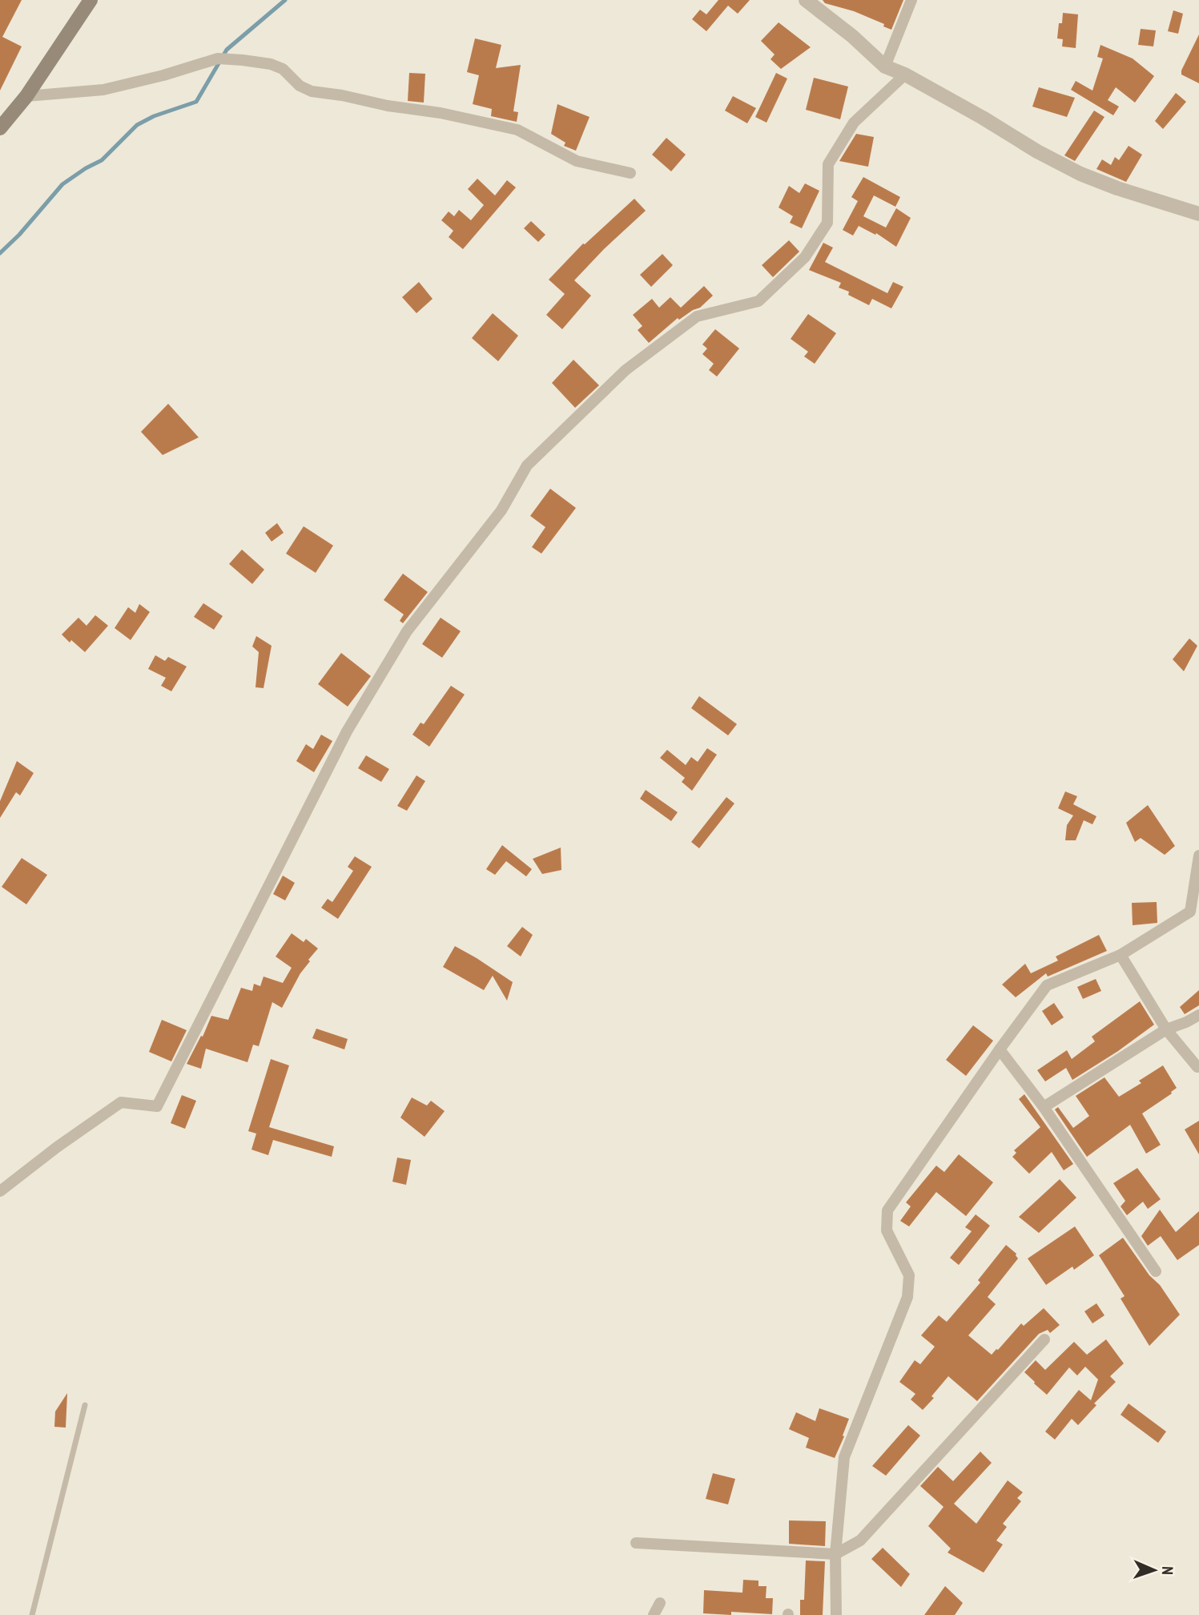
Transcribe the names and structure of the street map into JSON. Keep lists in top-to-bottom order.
{
  "north": "right"
}
